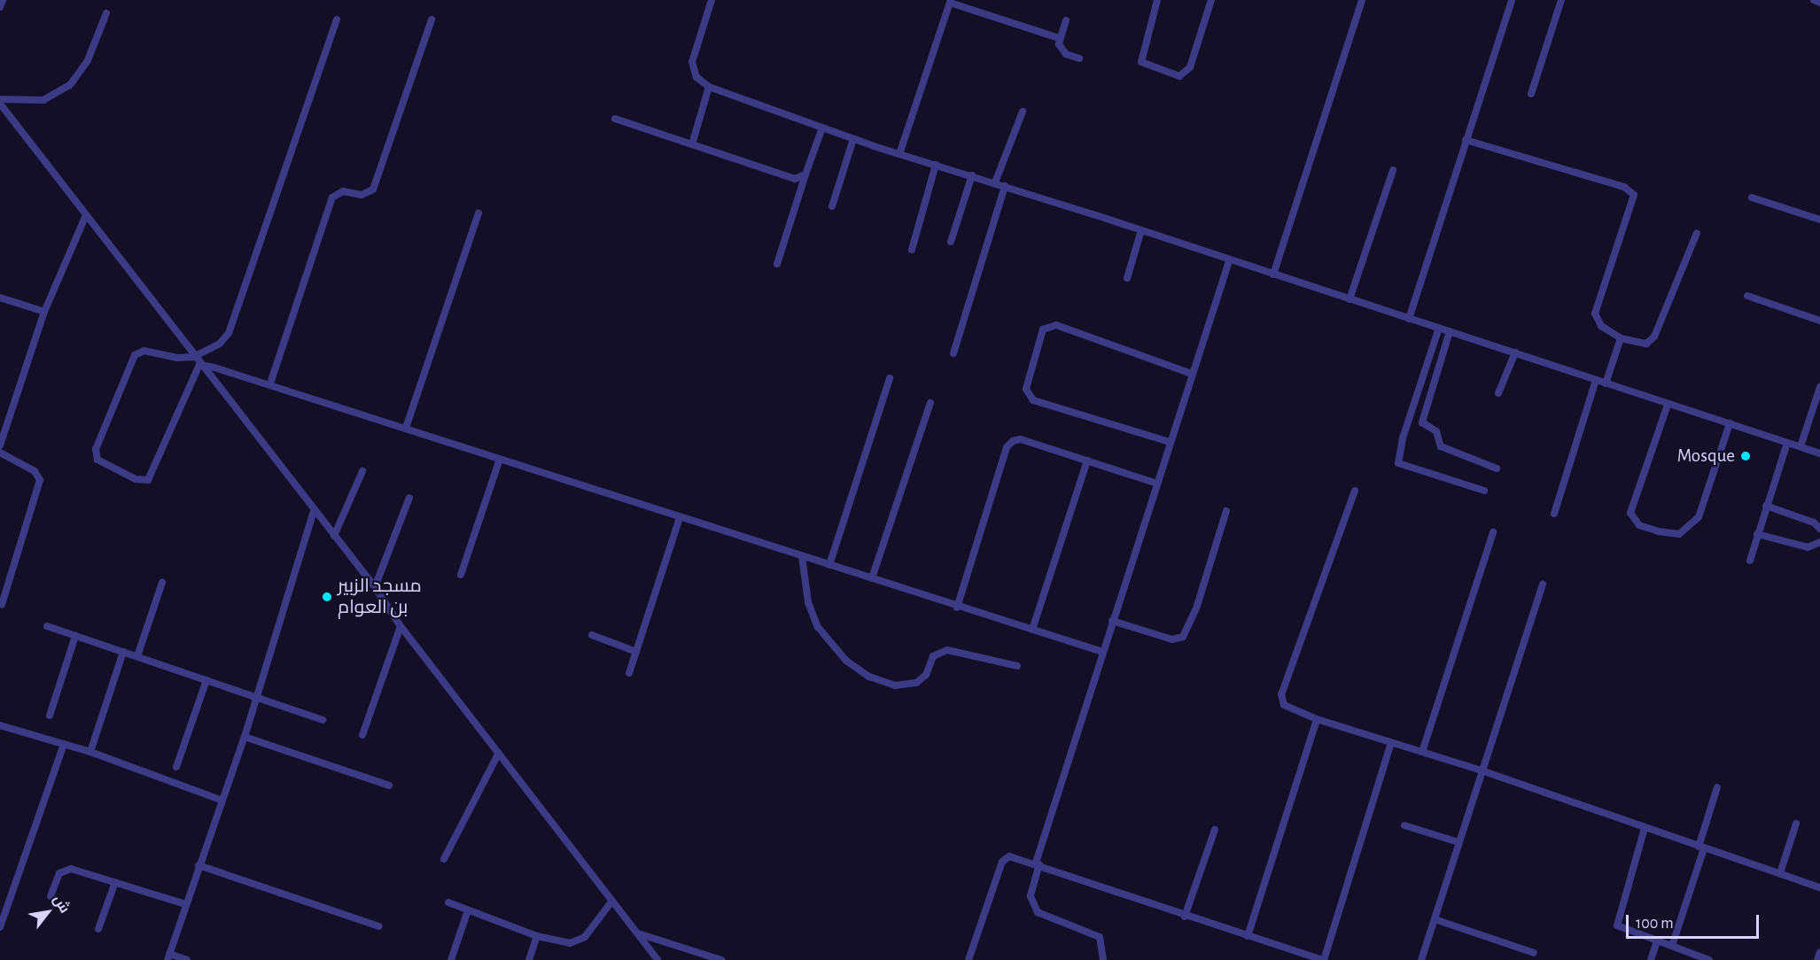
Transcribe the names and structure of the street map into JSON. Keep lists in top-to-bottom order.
{
  "places": ["Mosque", "مسجد الزبير بن العوام"],
  "scale_bar": "100 m",
  "north": "top right"
}
